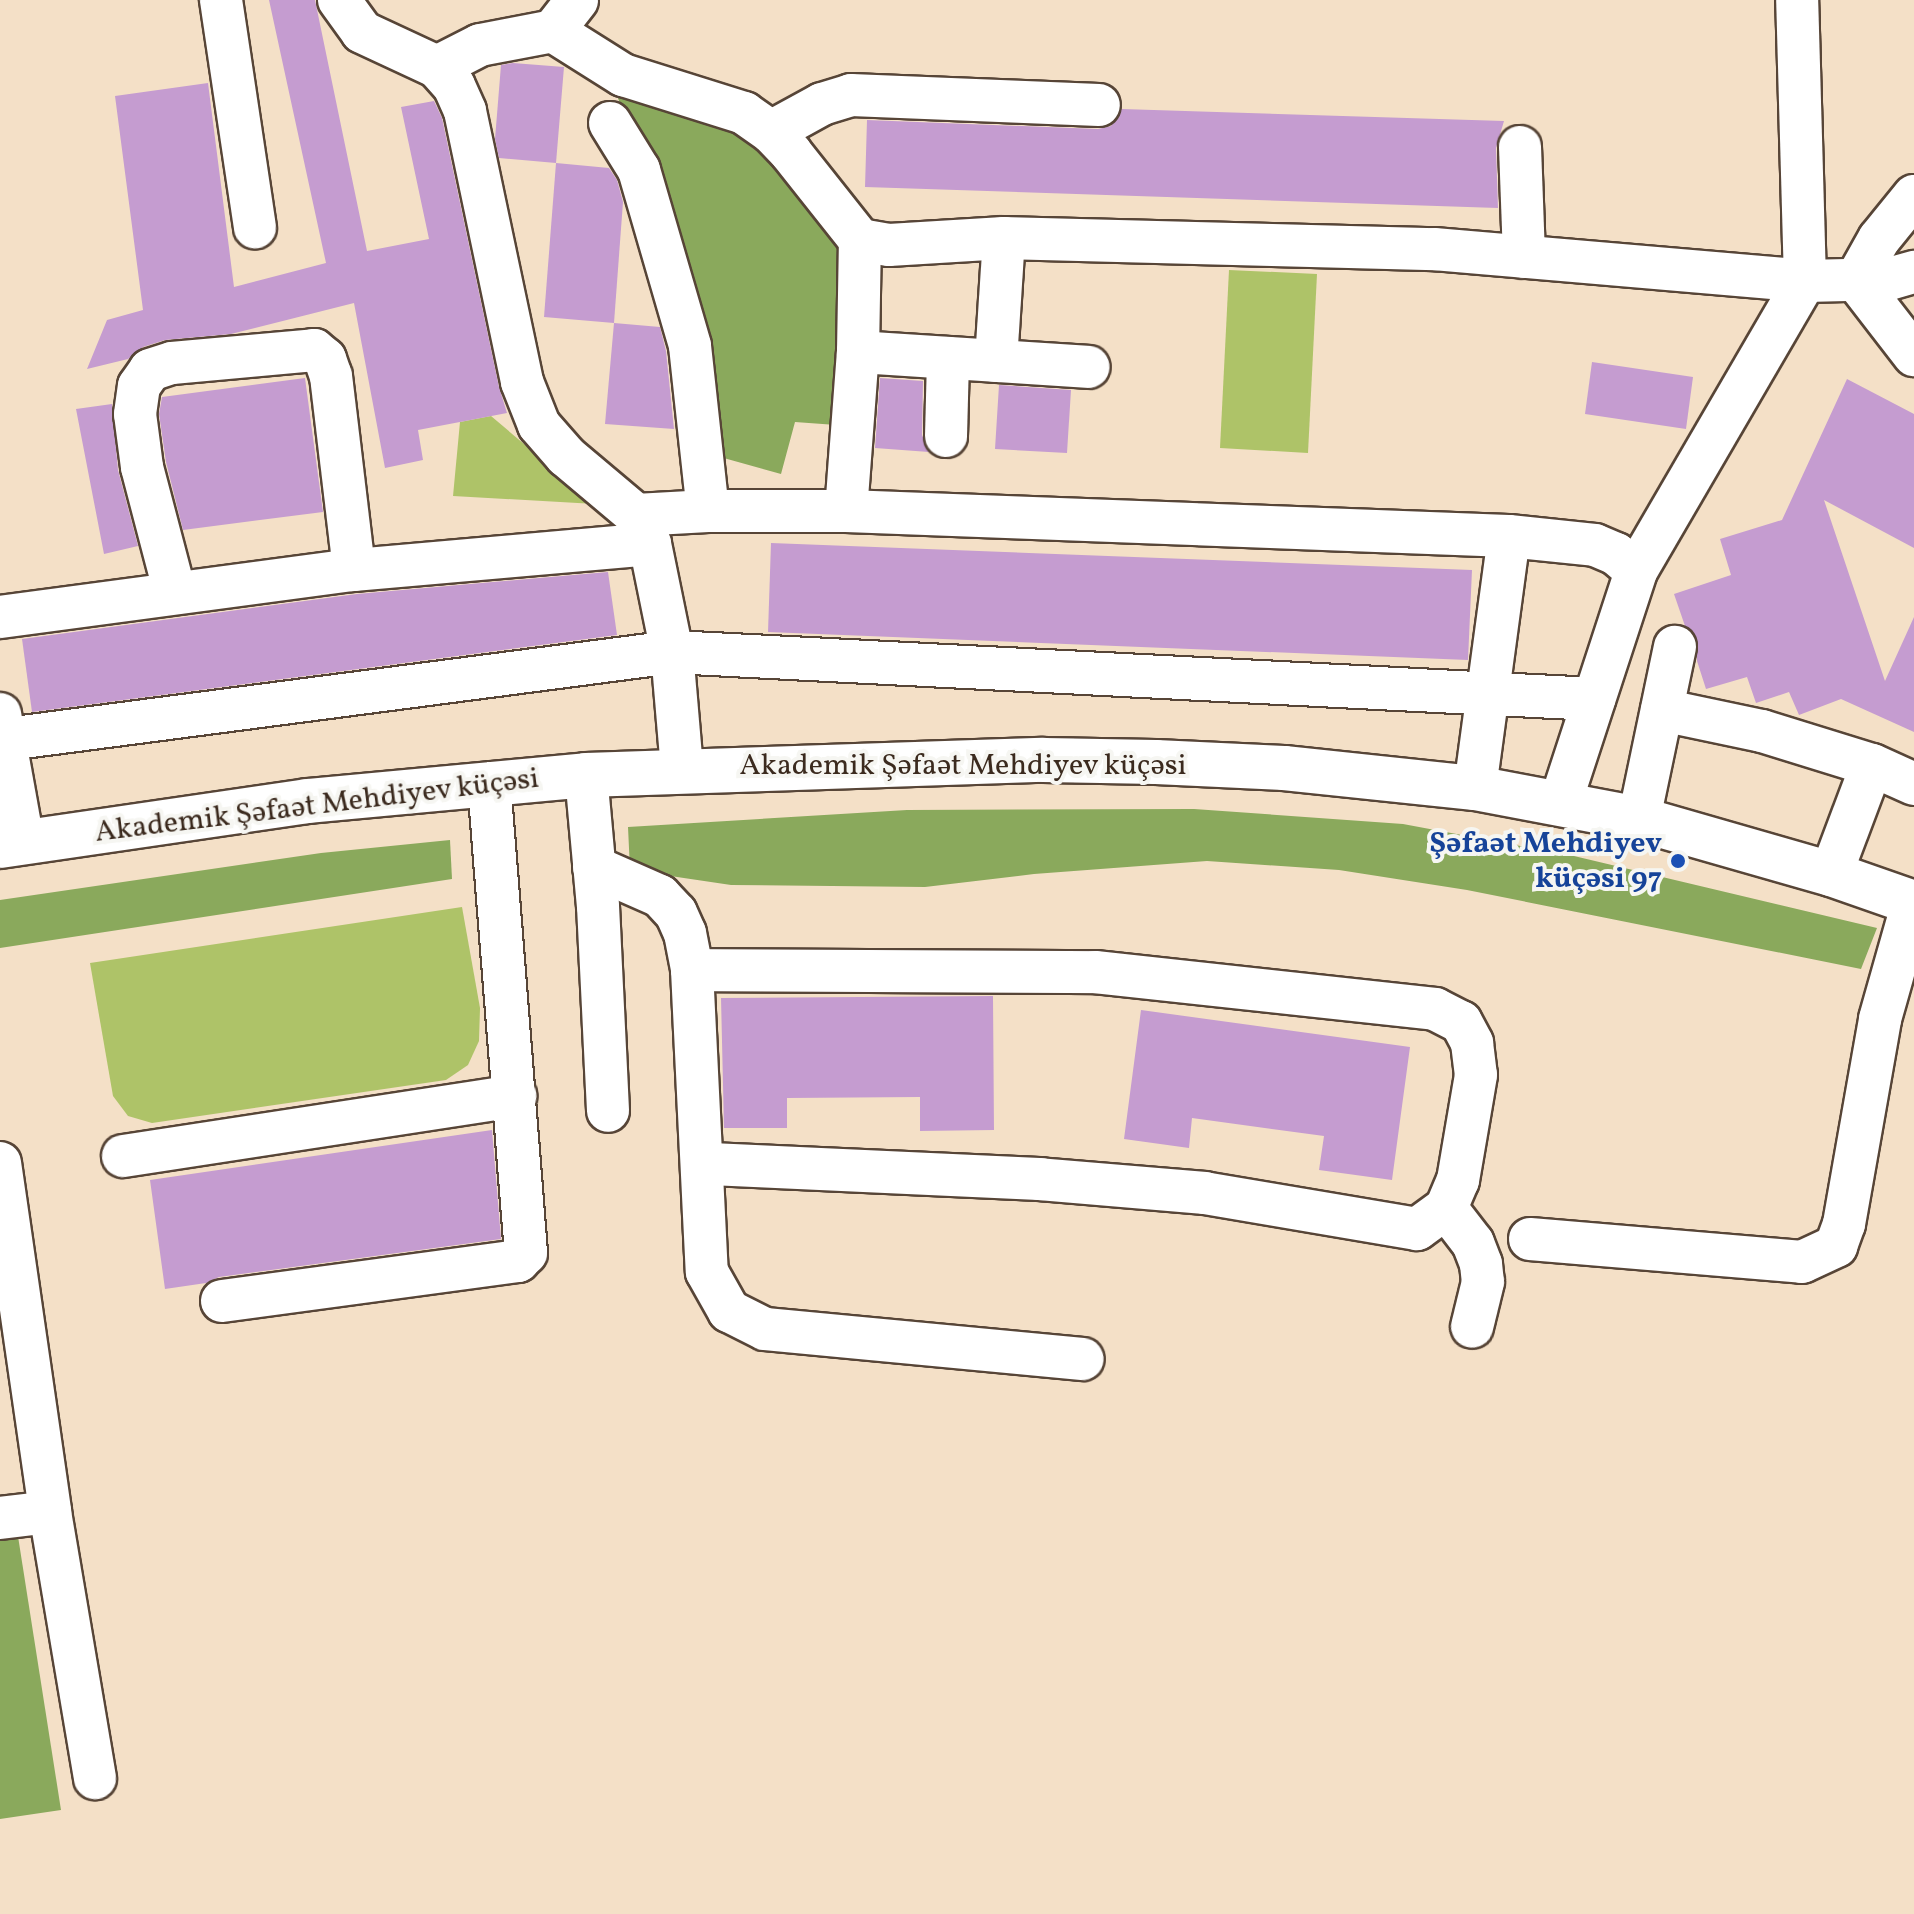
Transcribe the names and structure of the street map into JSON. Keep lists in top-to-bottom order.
{
  "streets": {
    "main road": ["Akademik Şəfaət Mehdiyev küçəsi"]
  },
  "places": ["Şəfaət Mehdiyev küçəsi 97"]
}
